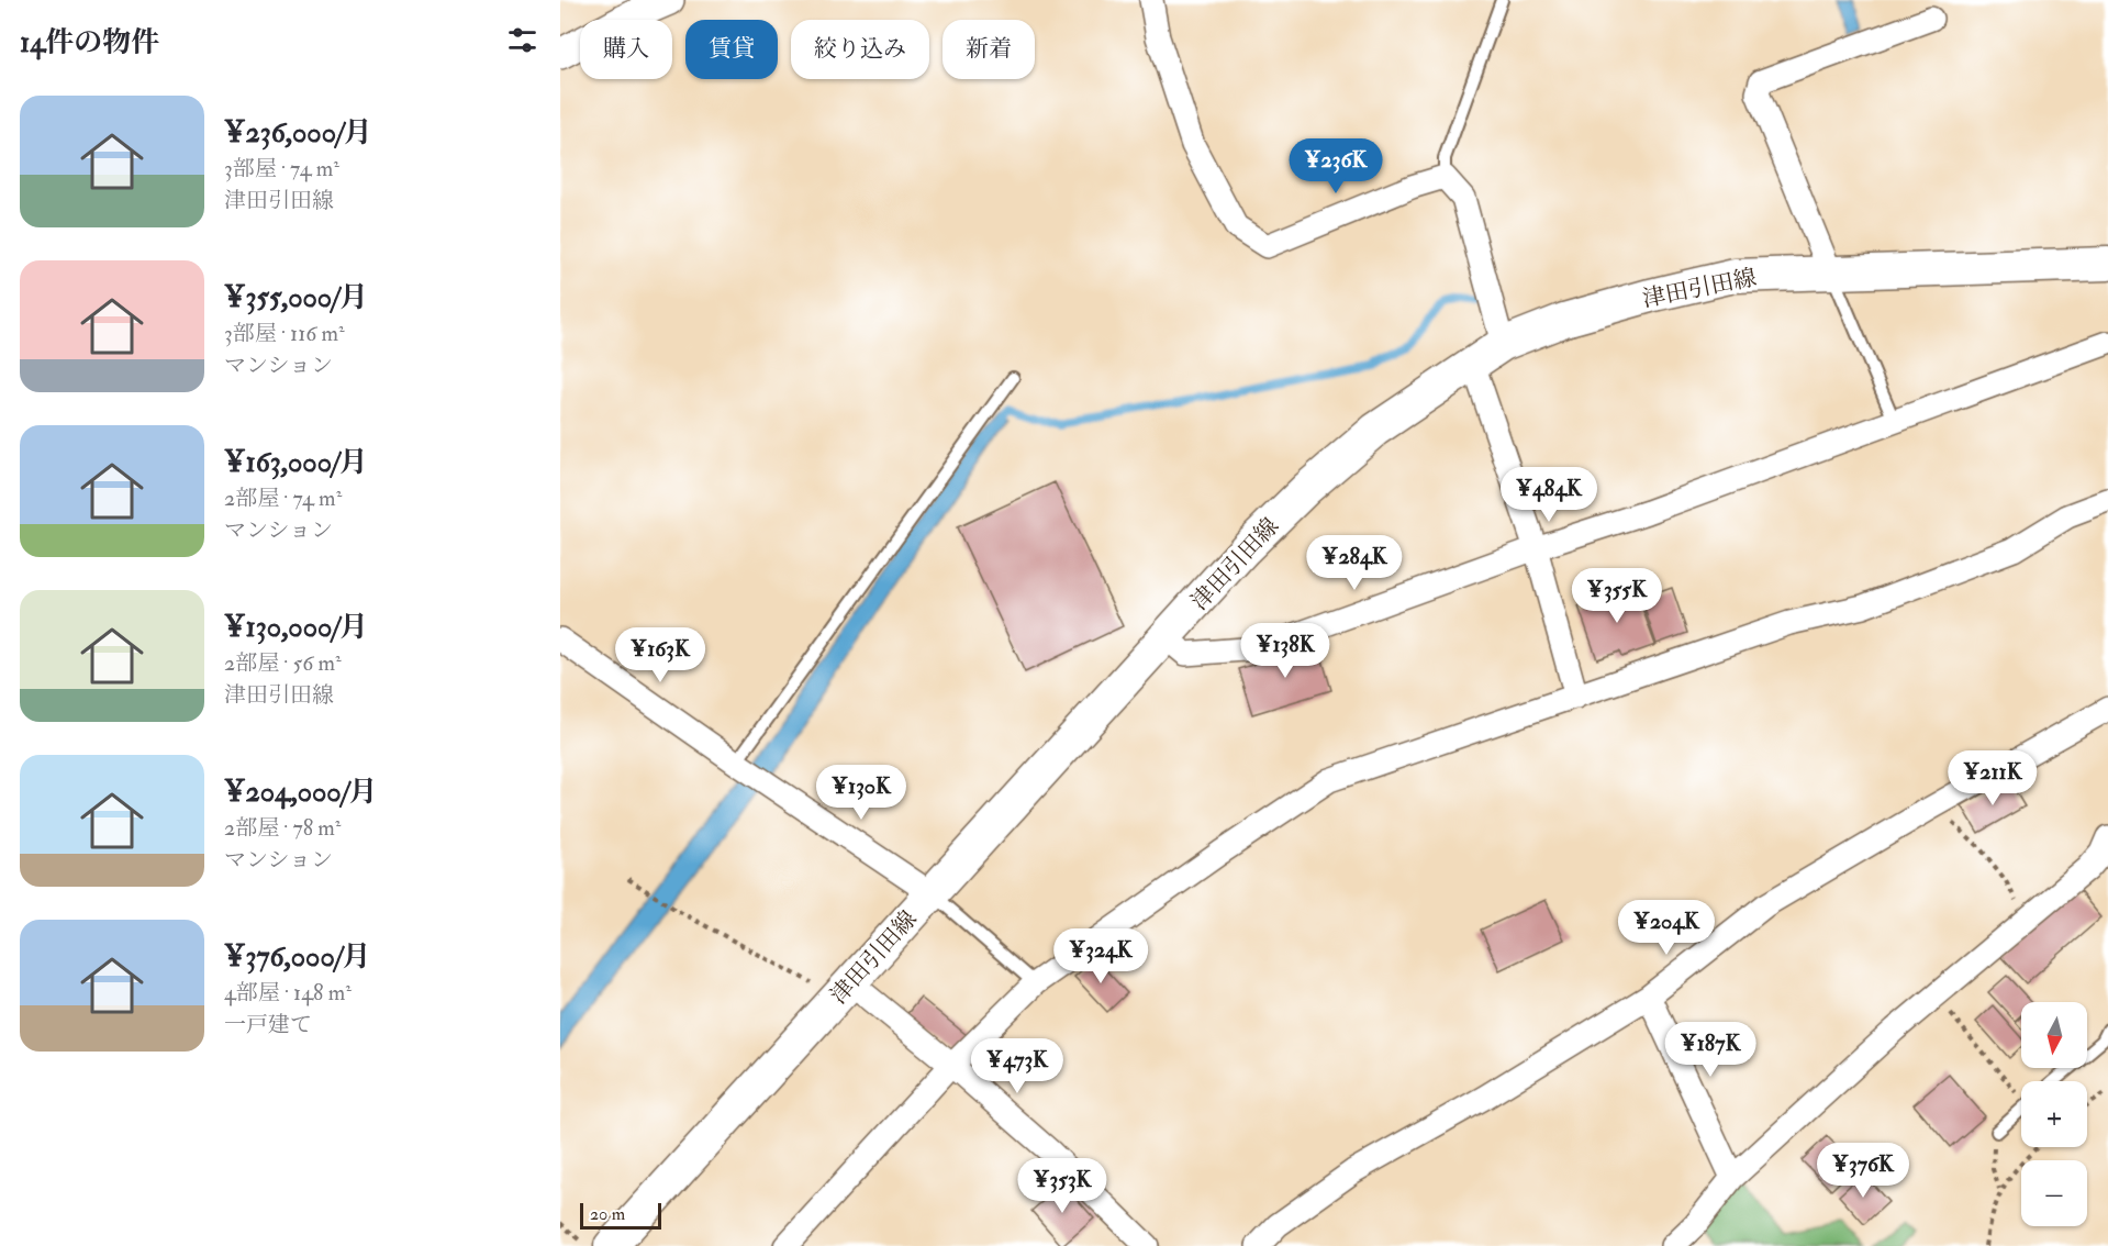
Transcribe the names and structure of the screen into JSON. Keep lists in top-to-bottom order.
{
  "streets": {
    "main road": ["津田引田線"]
  },
  "scale_bar": "20 m",
  "north": "bottom",
  "page": {
    "heading": "14件の物件",
    "chip": [
      "購入",
      "賃貸",
      "絞り込み",
      "新着"
    ],
    "list": [
      {
        "name": "¥236,000/月",
        "note": "3部屋 · 74 m² · 津田引田線"
      },
      {
        "name": "¥355,000/月",
        "note": "3部屋 · 116 m² · マンション"
      },
      {
        "name": "¥163,000/月",
        "note": "2部屋 · 74 m² · マンション"
      },
      {
        "name": "¥130,000/月",
        "note": "2部屋 · 56 m² · 津田引田線"
      },
      {
        "name": "¥204,000/月",
        "note": "2部屋 · 78 m² · マンション"
      },
      {
        "name": "¥376,000/月",
        "note": "4部屋 · 148 m² · 一戸建て"
      }
    ],
    "price": [
      "¥236K",
      "¥484K",
      "¥284K",
      "¥355K",
      "¥138K",
      "¥163K",
      "¥211K",
      "¥130K",
      "¥204K",
      "¥324K",
      "¥187K",
      "¥473K",
      "¥376K",
      "¥353K"
    ],
    "map_buttons": ["+", "−"],
    "scale": "20 m"
  }
}
